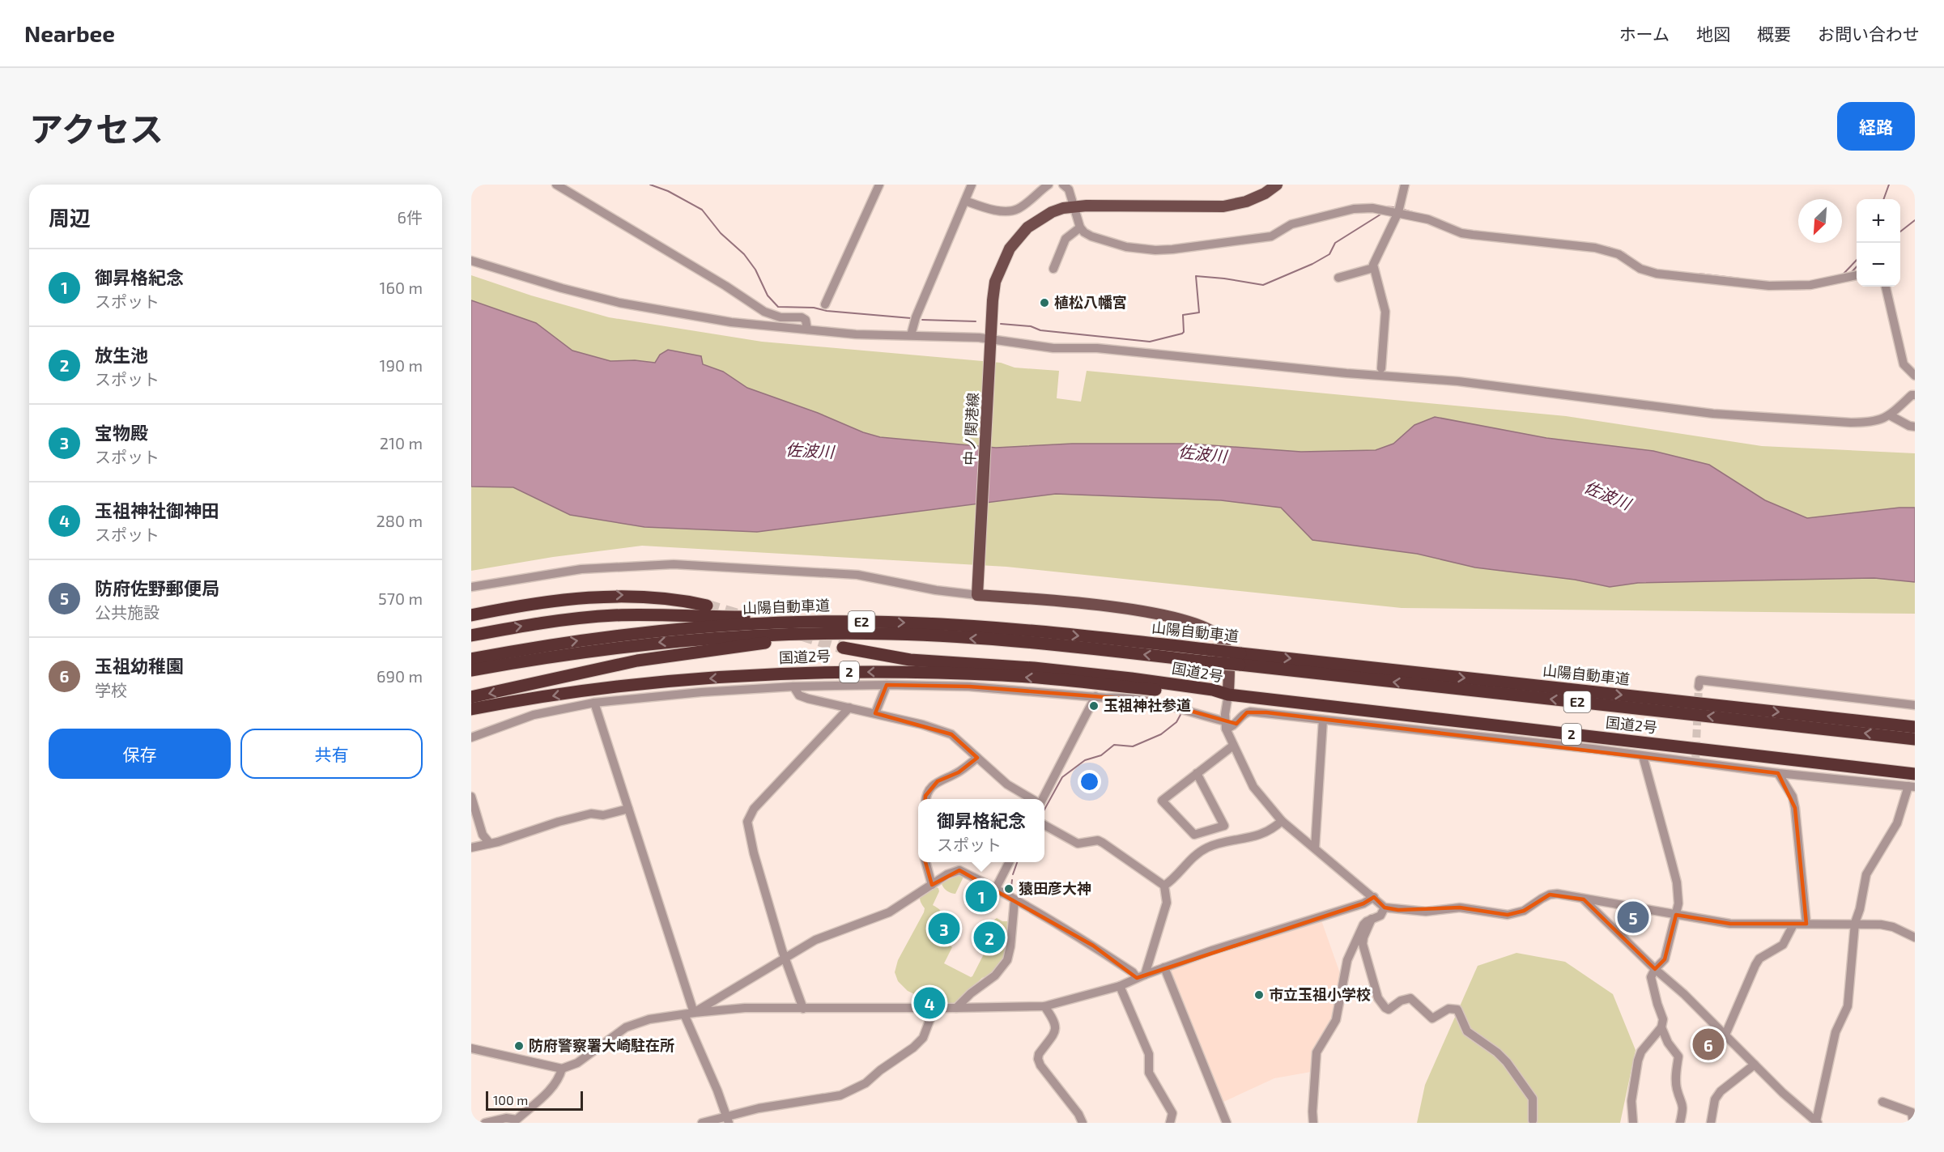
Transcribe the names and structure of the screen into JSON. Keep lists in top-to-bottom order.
{
  "streets": {
    "highway": [
      "山陽自動車道",
      "E2",
      "国道2号",
      "2"
    ],
    "main road": ["中ノ関港線"]
  },
  "water": ["佐波川"],
  "places": [
    "植松八幡宮",
    "玉祖神社参道",
    "猿田彦大神",
    "市立玉祖小学校",
    "防府警察署大崎駐在所"
  ],
  "scale_bar": "100 m",
  "north": "bottom left",
  "page": {
    "header": "Nearbee",
    "nav": [
      "ホーム",
      "地図",
      "概要",
      "お問い合わせ"
    ],
    "title": "アクセス",
    "buttons": [
      "経路",
      ["保存", "共有"]
    ],
    "heading": ["周辺", "6件"],
    "map_buttons": ["+", "−"],
    "list": [
      {
        "mark": "1",
        "name": "御昇格紀念",
        "note": "スポット",
        "value": "160 m"
      },
      {
        "mark": "2",
        "name": "放生池",
        "note": "スポット",
        "value": "190 m"
      },
      {
        "mark": "3",
        "name": "宝物殿",
        "note": "スポット",
        "value": "210 m"
      },
      {
        "mark": "4",
        "name": "玉祖神社御神田",
        "note": "スポット",
        "value": "280 m"
      },
      {
        "mark": "5",
        "name": "防府佐野郵便局",
        "note": "公共施設",
        "value": "570 m"
      },
      {
        "mark": "6",
        "name": "玉祖幼稚園",
        "note": "学校",
        "value": "690 m"
      }
    ],
    "popup": ["御昇格紀念", "スポット"],
    "pins": [
      "1",
      "5",
      "3",
      "2",
      "4",
      "6"
    ],
    "scale": "100 m"
  }
}
